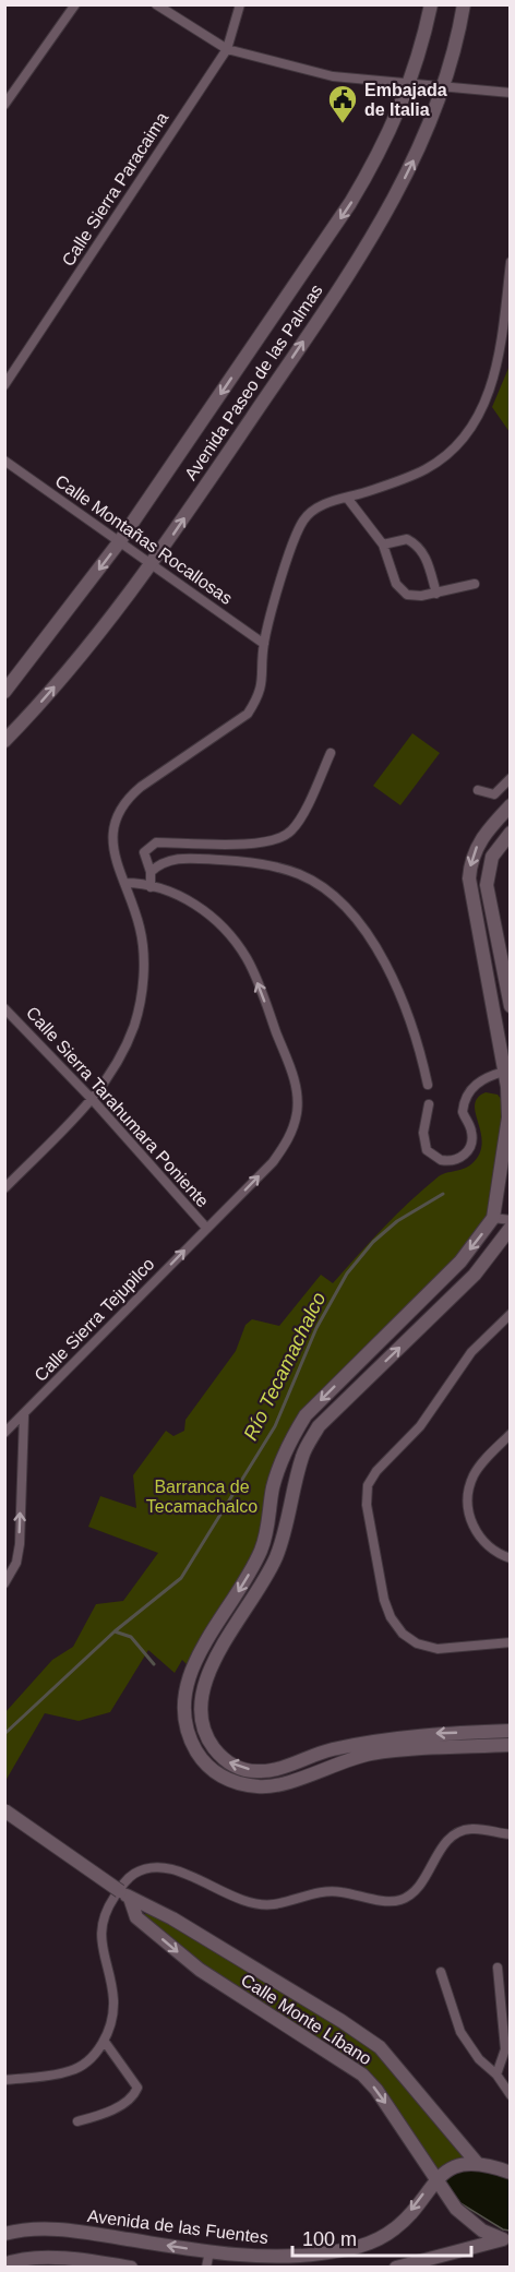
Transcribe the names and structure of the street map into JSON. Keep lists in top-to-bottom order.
{
  "streets": {
    "main road": ["Avenida Paseo de las Palmas", "Calle Monte Líbano", "Avenida de las Fuentes"],
    "street": [
      "Calle Sierra Paracaima",
      "Calle Montañas Rocallosas",
      "Calle Sierra Tarahumara Poniente",
      "Calle Sierra Tejupilco"
    ]
  },
  "crossings": [
    ["Avenida Paseo de las Palmas", "Calle Montañas Rocallosas"],
    ["Calle Sierra Tarahumara Poniente", "Calle Sierra Tejupilco"],
    ["Calle Monte Líbano", "Avenida de las Fuentes"]
  ],
  "water": ["Río Tecamachalco"],
  "parks": ["Barranca de Tecamachalco"],
  "places": {
    "public building": ["Embajada de Italia"]
  },
  "scale_bar": "100 m"
}
